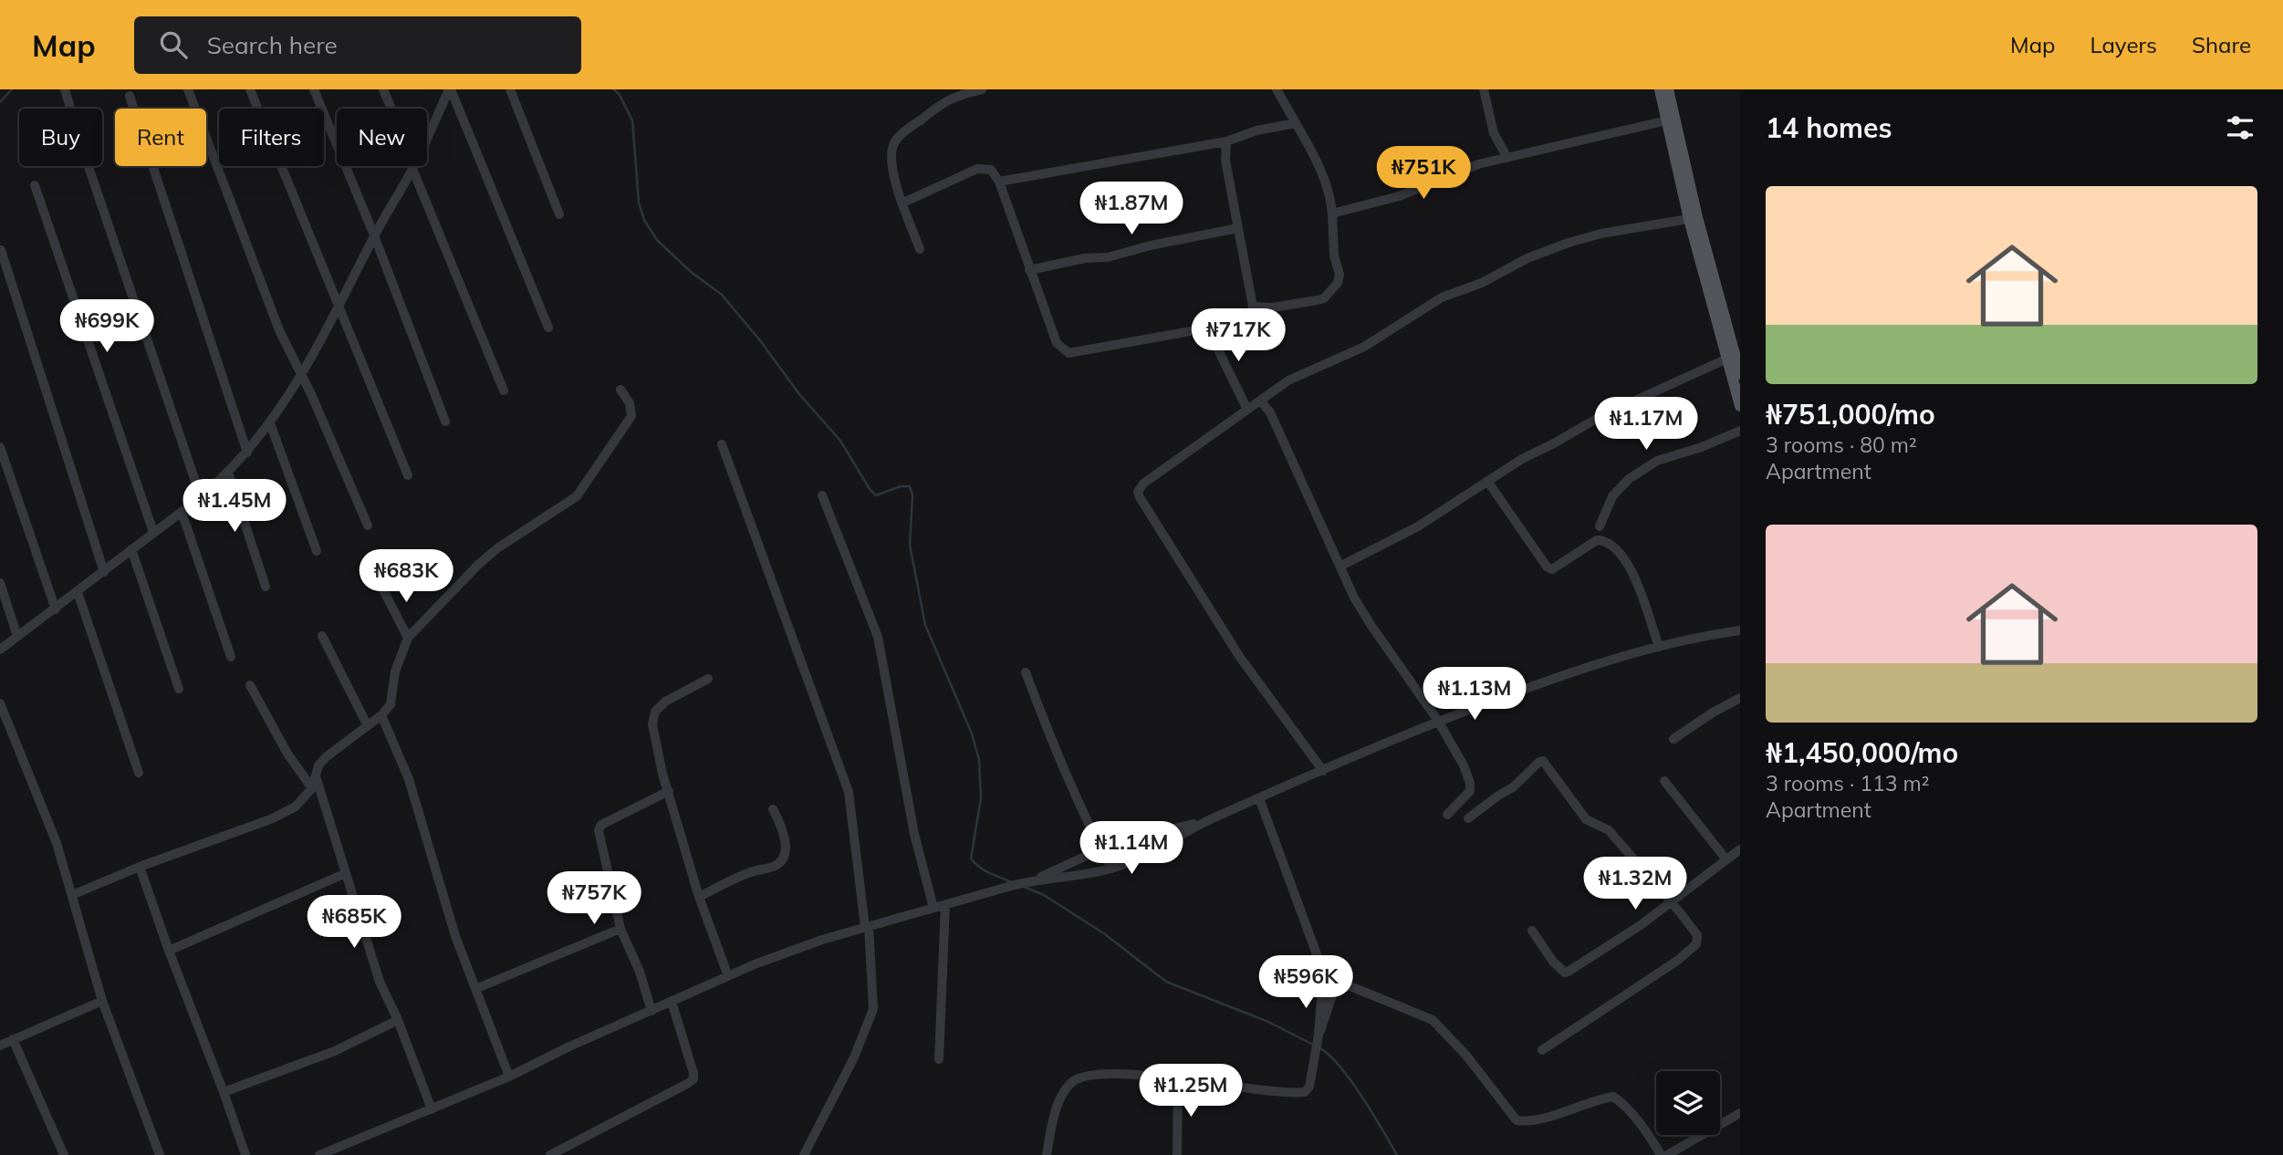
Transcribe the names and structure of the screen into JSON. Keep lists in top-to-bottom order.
{
  "page": {
    "header": "Map",
    "search": "Search here",
    "nav": ["Map", "Layers", "Share"],
    "heading": "14 homes",
    "chip": [
      "Buy",
      "Rent",
      "Filters",
      "New"
    ],
    "price": [
      "₦751K",
      "₦1.87M",
      "₦699K",
      "₦717K",
      "₦1.17M",
      "₦1.45M",
      "₦683K",
      "₦1.13M",
      "₦1.14M",
      "₦1.32M",
      "₦757K",
      "₦685K",
      "₦596K",
      "₦1.25M"
    ],
    "list": [
      {
        "name": "₦751,000/mo",
        "note": "3 rooms · 80 m² · Apartment"
      },
      {
        "name": "₦1,450,000/mo",
        "note": "3 rooms · 113 m² · Apartment"
      }
    ]
  }
}
